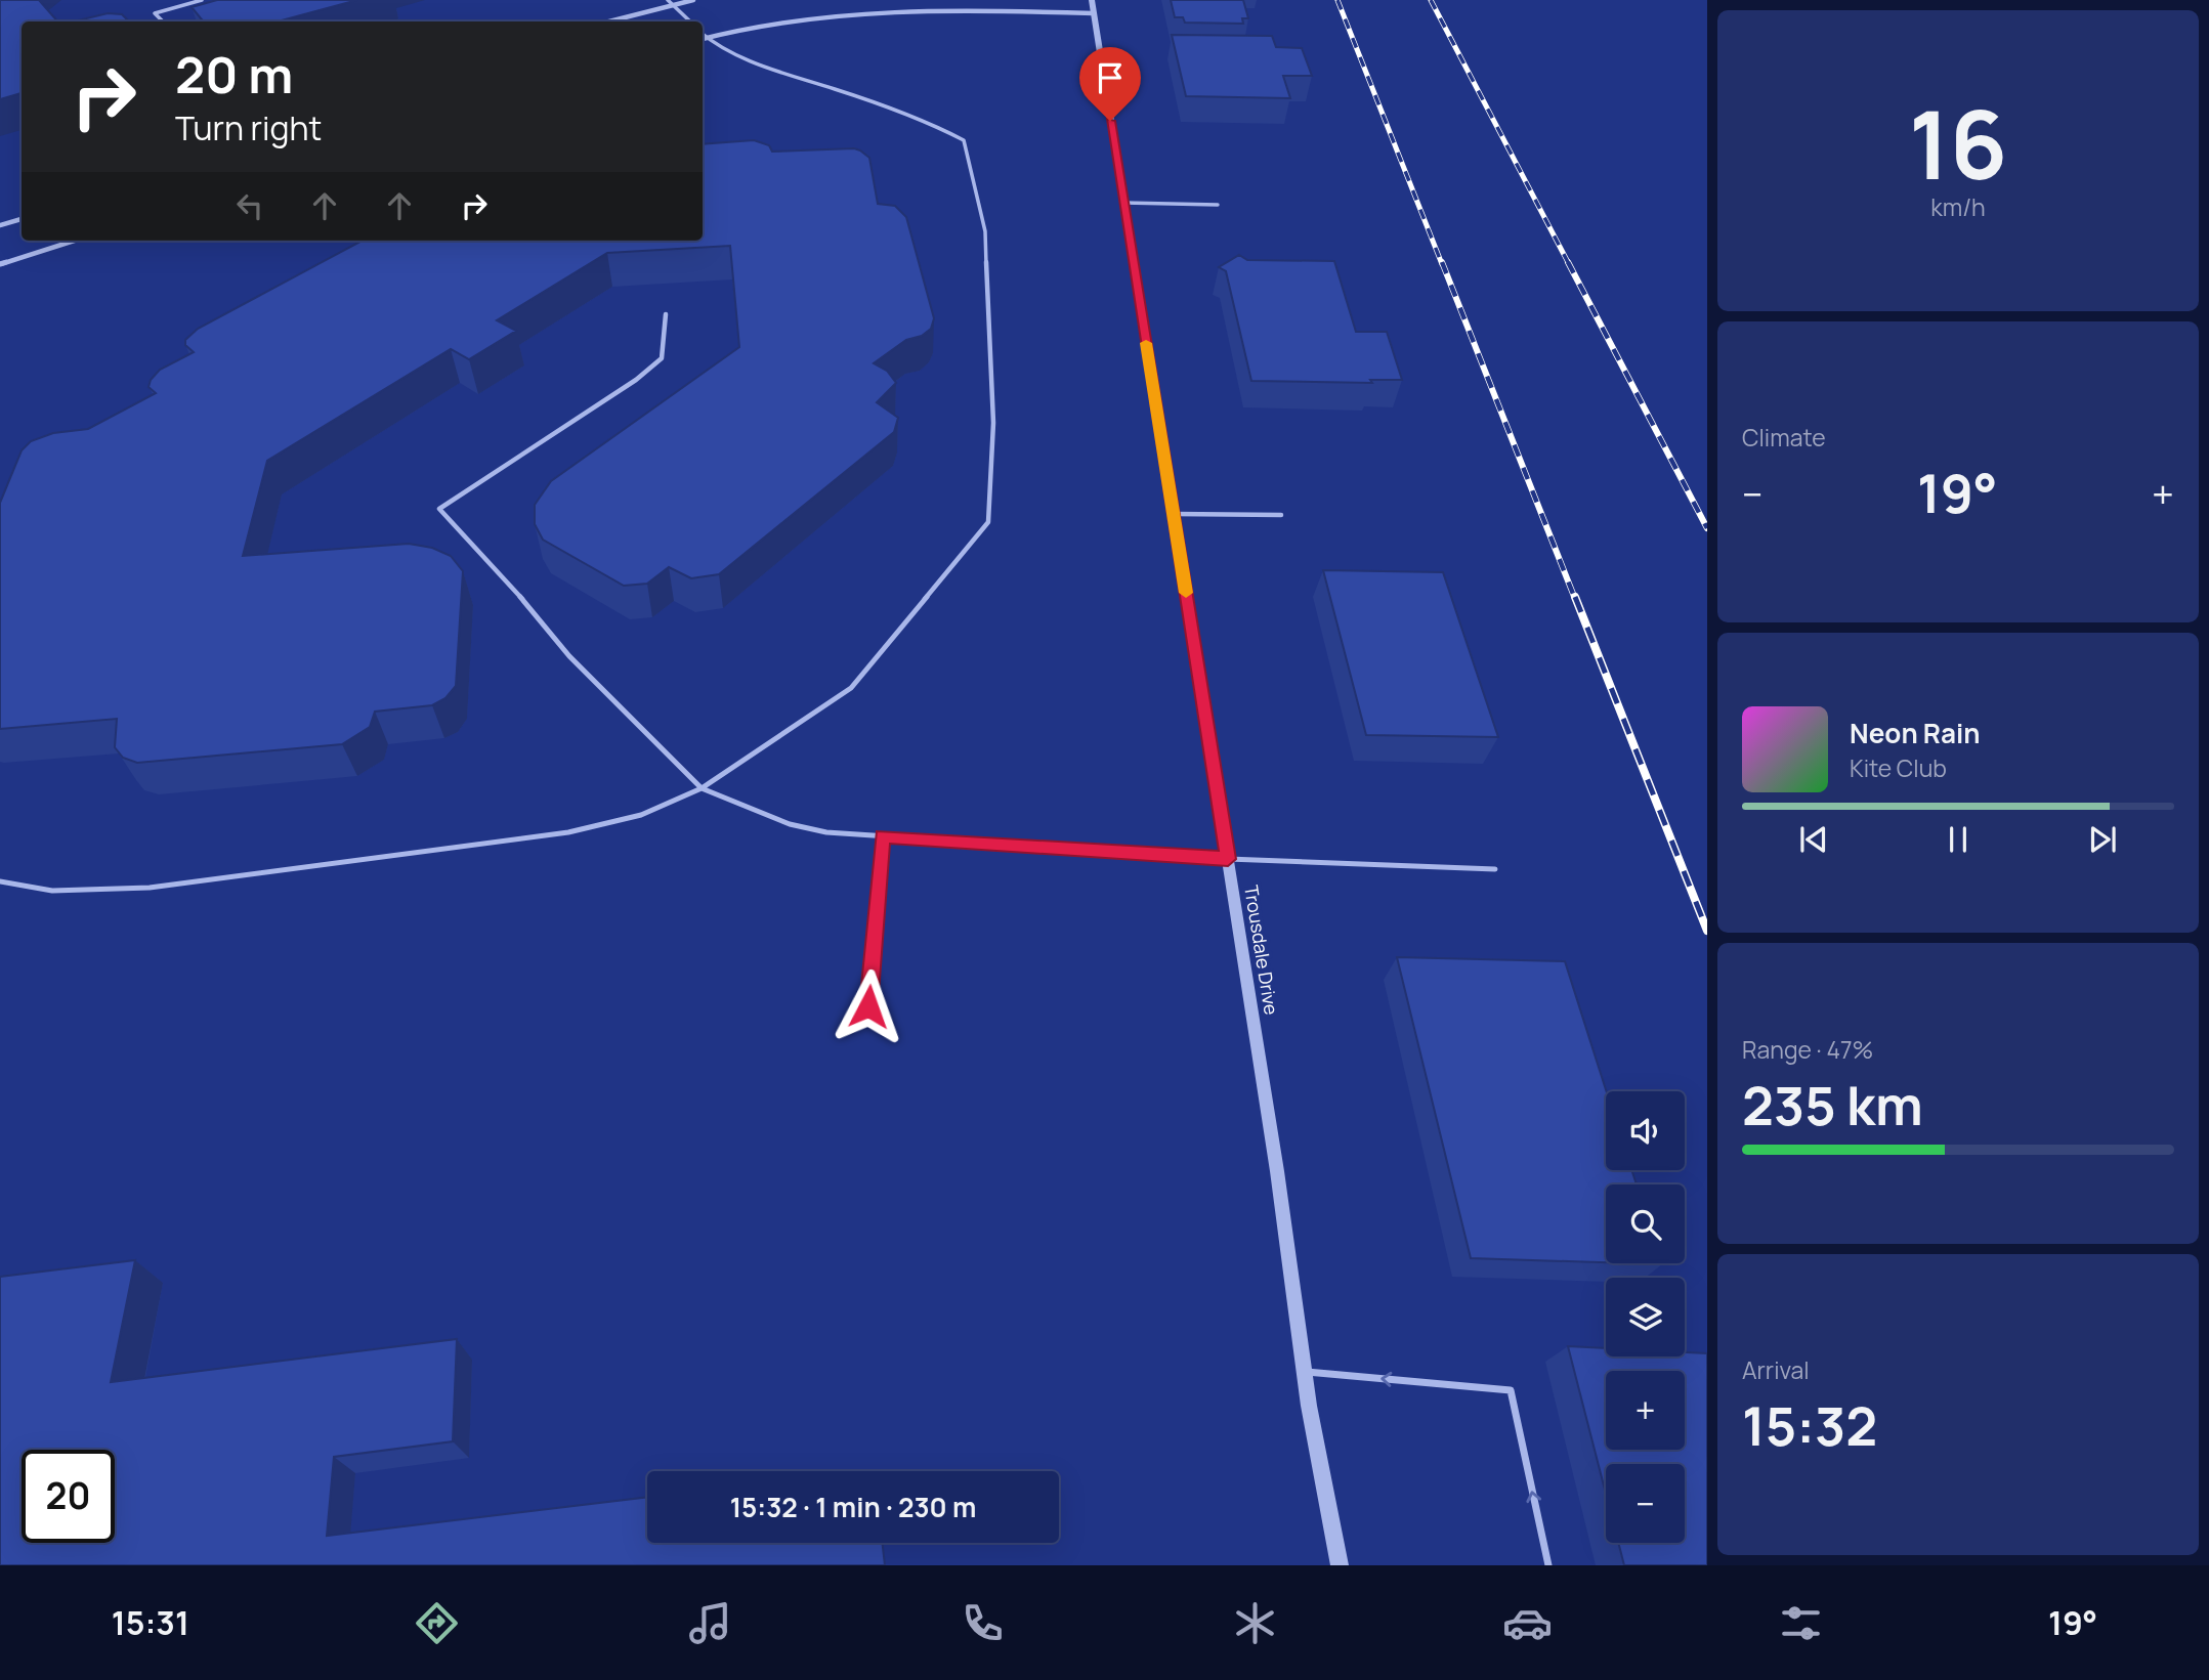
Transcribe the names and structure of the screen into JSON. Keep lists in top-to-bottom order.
{
  "streets": {
    "street": ["Trousdale Drive"]
  },
  "page": {
    "tile": [
      ["16", "km/h"],
      "Climate",
      ["Range · 47%", "235 km"],
      ["Arrival", "15:32"]
    ],
    "turn": ["20 m", "Turn right"],
    "heat": ["−", "19°", "+"],
    "song": ["Neon Rain", "Kite Club"],
    "map_buttons": ["+", "−"],
    "limit": "20",
    "trip": "15:32 · 1 min · 230 m",
    "tabs": ["15:31", "19°"]
  }
}
